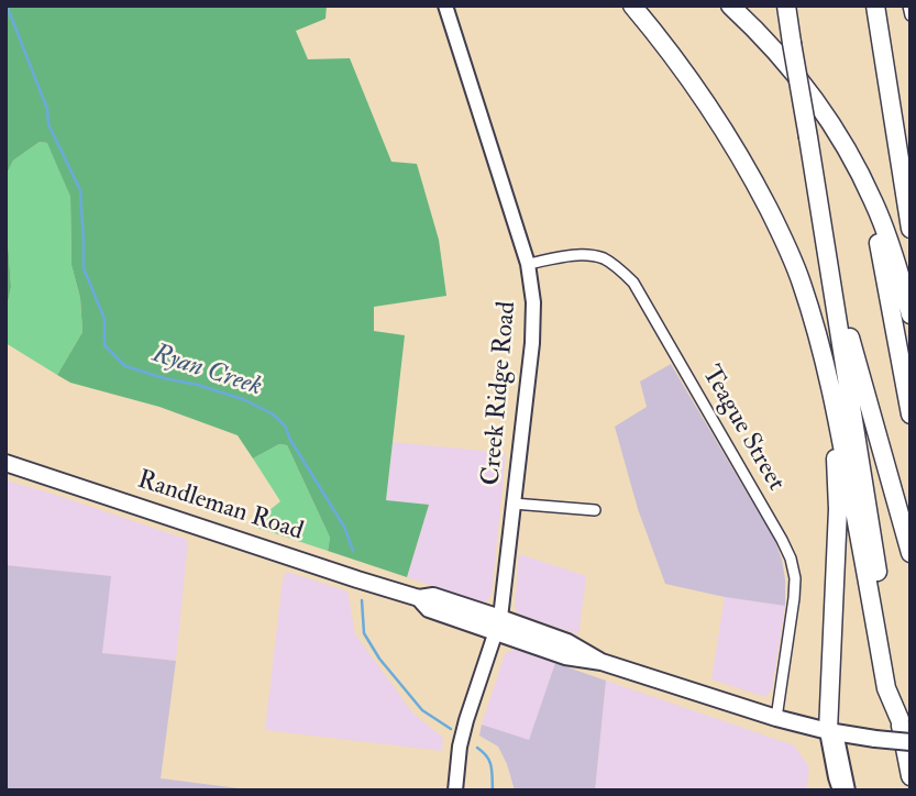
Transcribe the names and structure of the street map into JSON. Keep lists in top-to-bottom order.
{
  "streets": {
    "main road": ["Creek Ridge Road", "Randleman Road"],
    "street": ["Teague Street"]
  },
  "crossings": [
    ["Creek Ridge Road", "Teague Street"],
    ["Creek Ridge Road", "Randleman Road"],
    ["Teague Street", "Randleman Road"]
  ],
  "water": ["Ryan Creek"]
}
